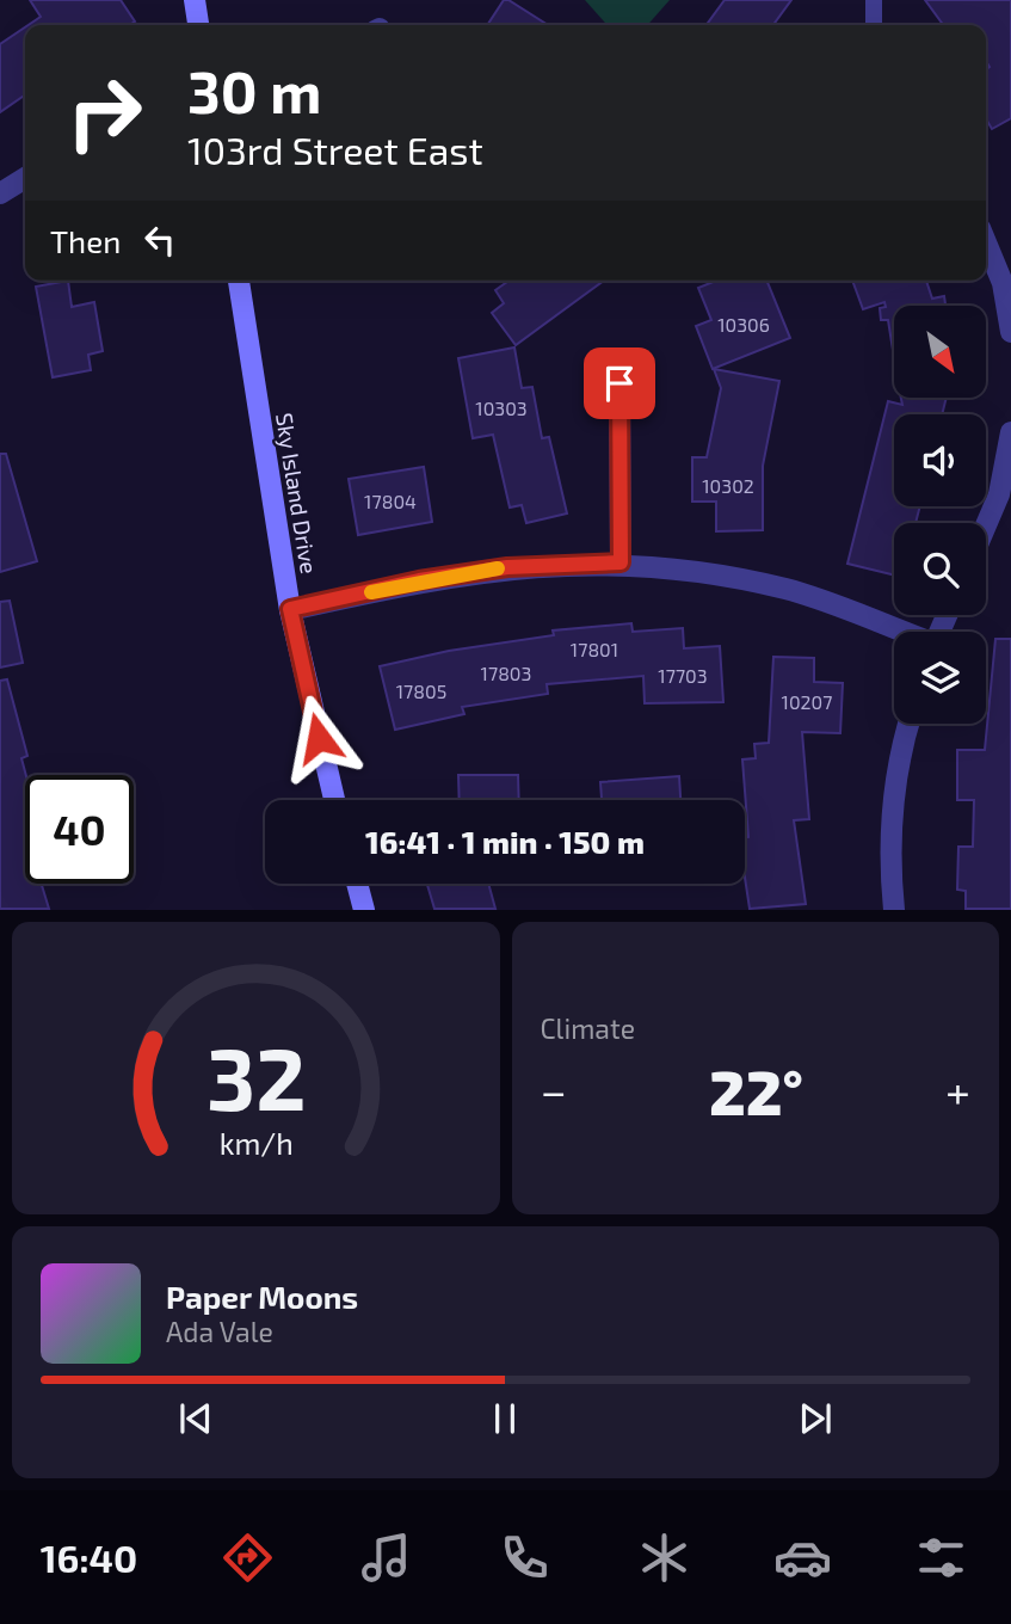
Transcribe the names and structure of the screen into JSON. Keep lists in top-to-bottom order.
{
  "streets": {
    "street": ["Sky Island Drive"]
  },
  "house_numbers": [
    "10306",
    "10303",
    "10302",
    "17804",
    "17801",
    "17803",
    "17703",
    "17805",
    "10207"
  ],
  "north": "bottom right",
  "page": {
    "turn": ["30 m", "103rd Street East"],
    "then": "Then",
    "limit": "40",
    "trip": "16:41 · 1 min · 150 m",
    "tile": "Climate",
    "heat": ["−", "22°", "+"],
    "song": ["Paper Moons", "Ada Vale"],
    "tabs": "16:40",
    "gauge": ["32", "km/h"]
  }
}
